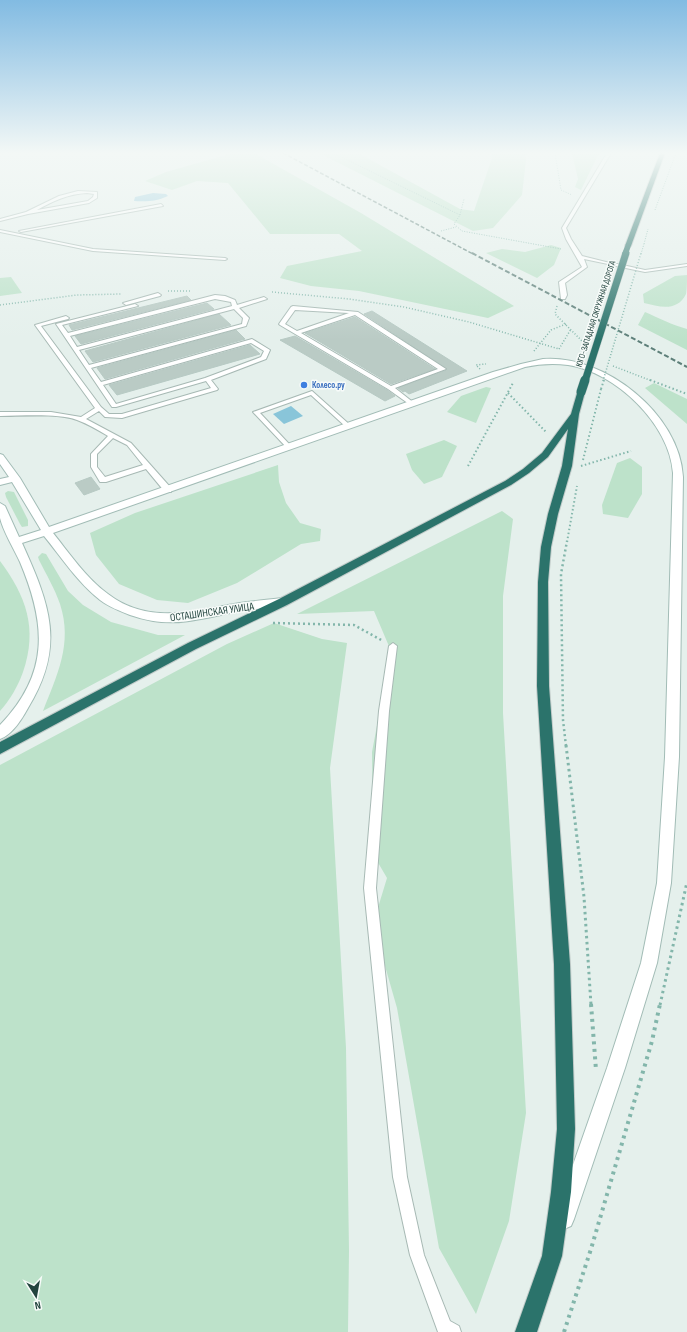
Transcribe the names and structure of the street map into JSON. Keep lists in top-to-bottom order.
{
  "streets": {
    "highway": ["ЮГО-ЗАПАДНАЯ ОКРУЖНАЯ ДОРОГА"],
    "street": ["ОСТАШИНСКАЯ УЛИЦА"]
  },
  "places": ["Колесо.ру"],
  "north": "bottom"
}
